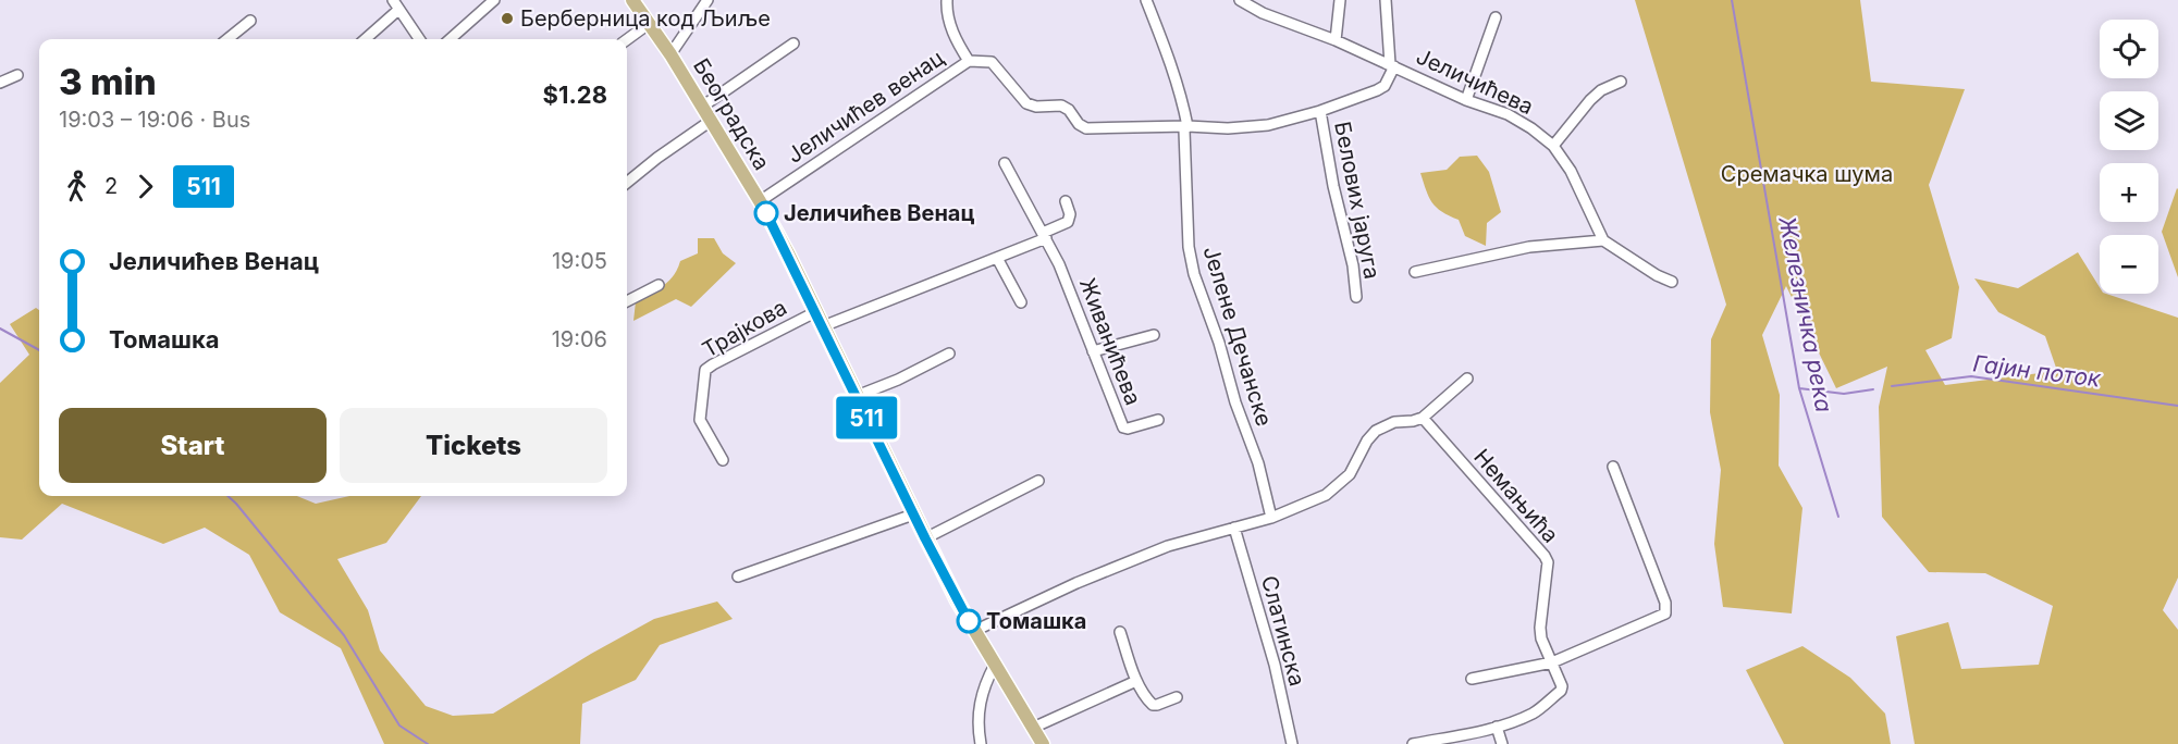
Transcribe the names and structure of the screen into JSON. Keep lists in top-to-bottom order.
{
  "streets": {
    "main road": ["Београдска"],
    "street": [
      "Јеличићева",
      "Јеличићев венац",
      "Белових јаруга",
      "Трајкова",
      "Јелене Дечанске",
      "Живанићева",
      "Немањића",
      "Слатинска"
    ]
  },
  "crossings": [
    ["Јеличићева", "Јеличићев венац"],
    ["Јеличићев венац", "Београдска"],
    ["Јеличићев венац", "Белових јаруга"],
    ["Јеличићев венац", "Јелене Дечанске"],
    ["Београдска", "Трајкова"]
  ],
  "water": ["Железничка река", "Гајин поток"],
  "parks": ["Сремачка шума"],
  "places": ["Берберница код Љиље", "Јеличићев Венац", "Томашка"],
  "lines": ["bus line 511"],
  "page": {
    "on_map": "511",
    "map_buttons": ["+", "−"],
    "heading": ["3 min", "19:03 – 19:06 · Bus", "$1.28"],
    "legs": ["2", "511"],
    "list": [
      {
        "name": "Јеличићев Венац",
        "value": "19:05"
      },
      {
        "name": "Томашка",
        "value": "19:06"
      }
    ],
    "buttons": ["Start", "Tickets"]
  }
}
